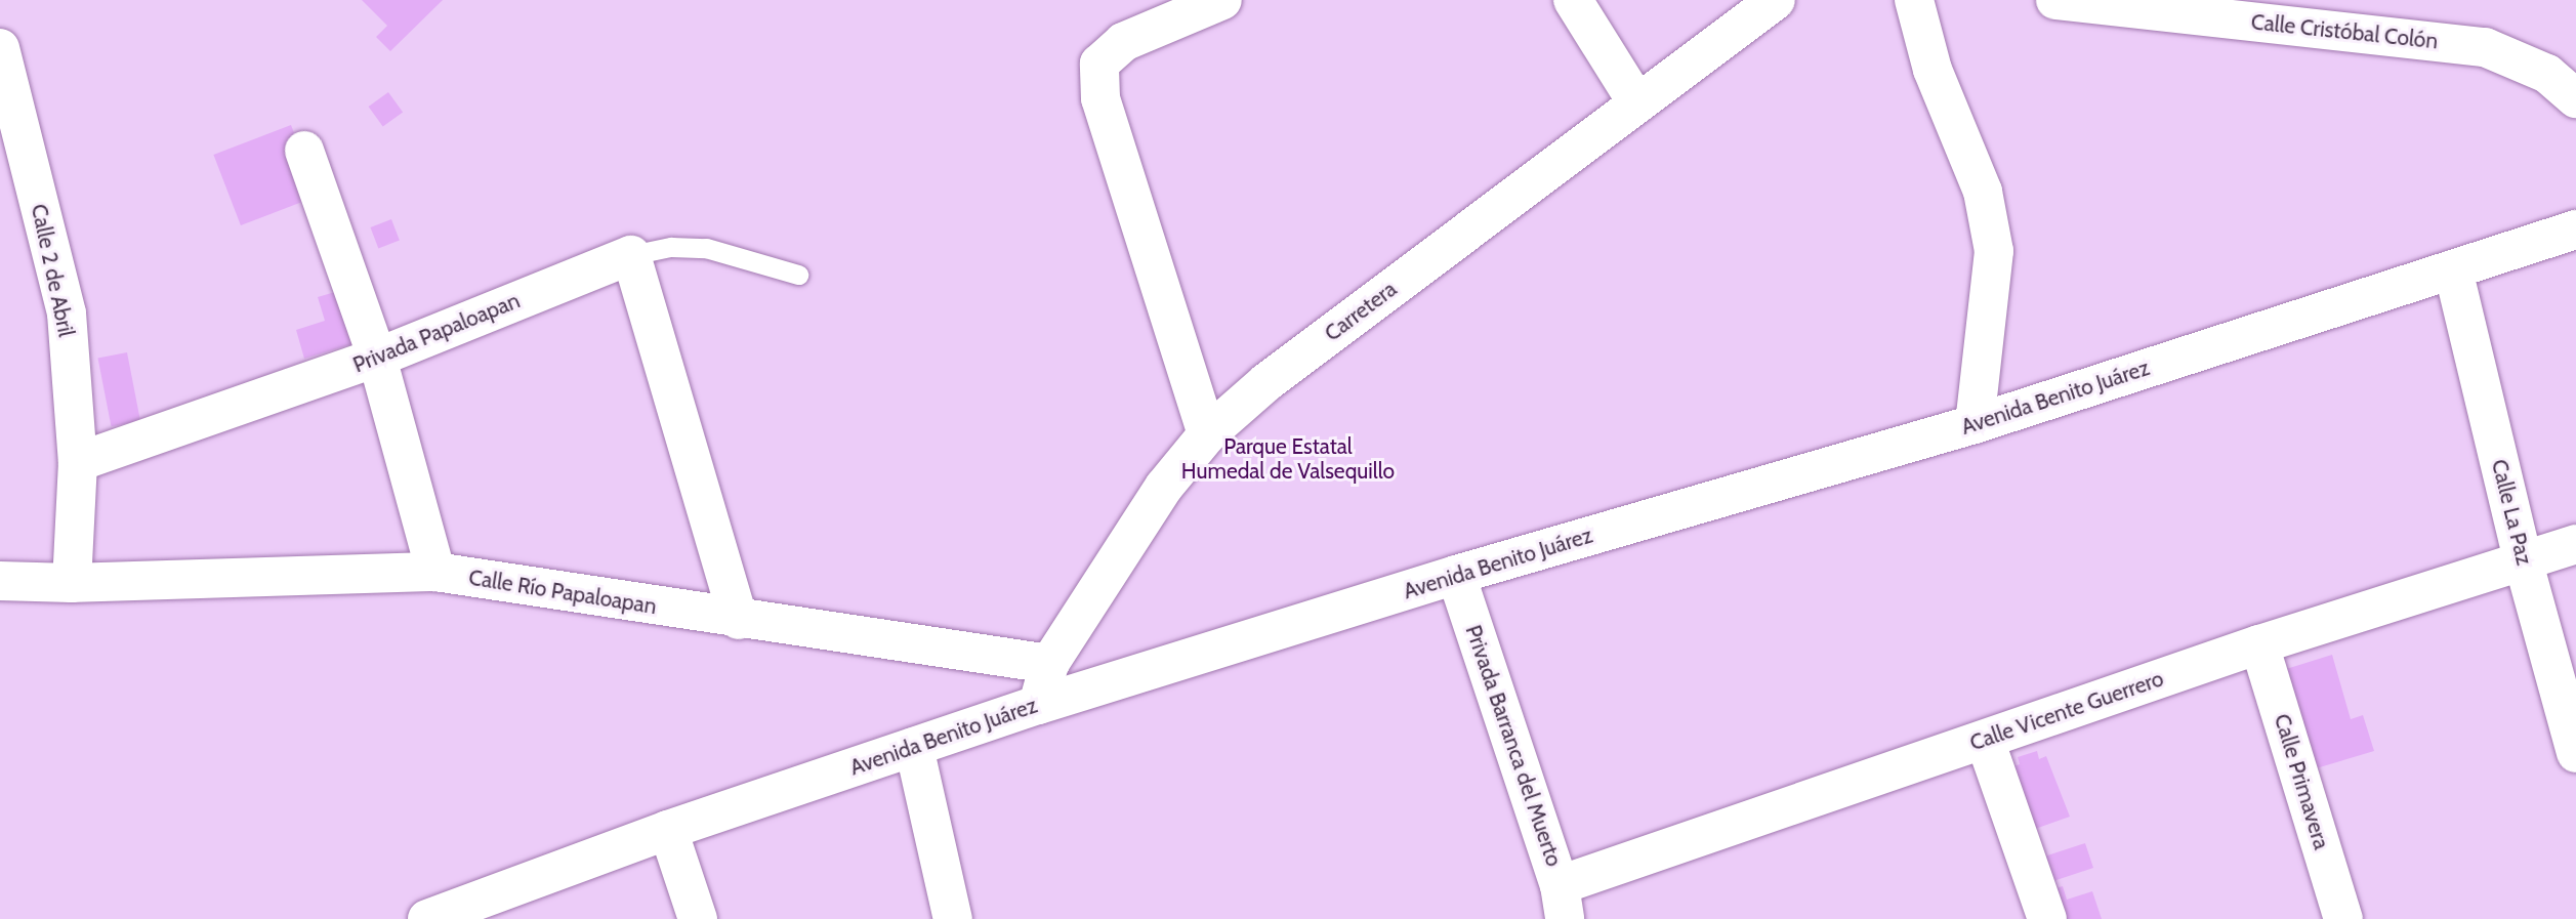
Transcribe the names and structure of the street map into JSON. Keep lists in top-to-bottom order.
{
  "streets": {
    "street": [
      "Calle Cristóbal Colón",
      "Calle 2 de Abril",
      "Carretera",
      "Privada Papaloapan",
      "Avenida Benito Juárez",
      "Calle La Paz",
      "Calle Río Papaloapan",
      "Calle Vicente Guerrero",
      "Privada Barranca del Muerto",
      "Calle Primavera"
    ]
  },
  "crossings": [
    ["Calle 2 de Abril", "Privada Papaloapan"],
    ["Calle 2 de Abril", "Calle Río Papaloapan"],
    ["Carretera", "Avenida Benito Juárez"],
    ["Carretera", "Calle Río Papaloapan"],
    ["Avenida Benito Juárez", "Calle La Paz"],
    ["Avenida Benito Juárez", "Privada Barranca del Muerto"],
    ["Calle La Paz", "Calle Vicente Guerrero"],
    ["Calle Vicente Guerrero", "Privada Barranca del Muerto"],
    ["Calle Vicente Guerrero", "Calle Primavera"]
  ],
  "parks": ["Parque Estatal Humedal de Valsequillo"]
}
